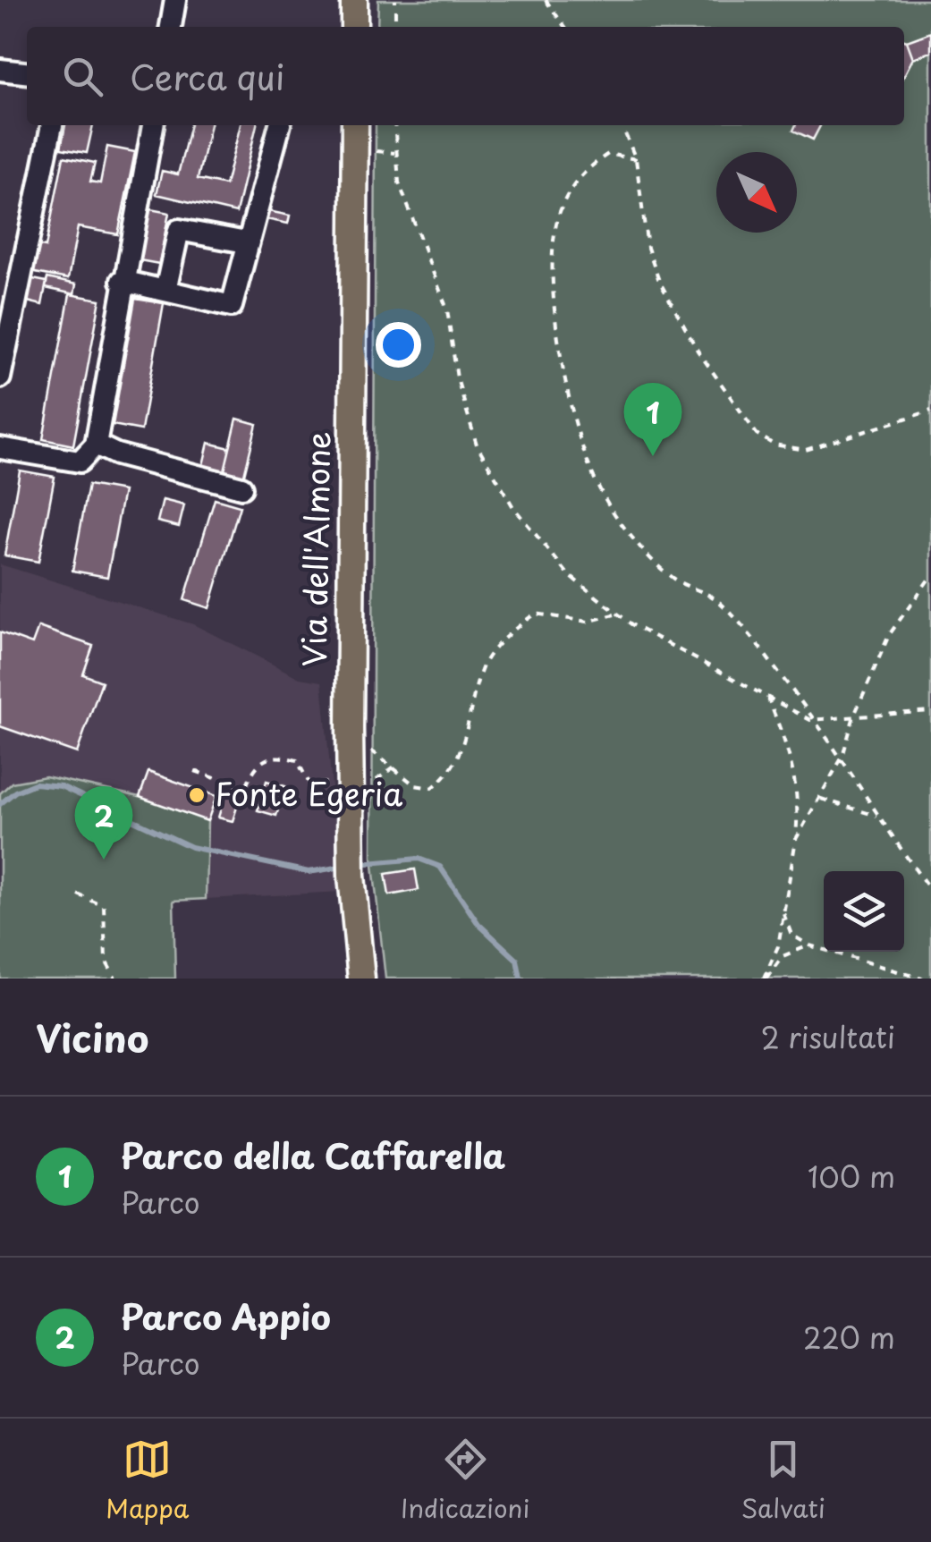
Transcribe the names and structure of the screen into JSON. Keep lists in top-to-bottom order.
{
  "streets": {
    "main road": ["Via dell'Almone"]
  },
  "places": ["Fonte Egeria"],
  "north": "bottom right",
  "page": {
    "search": "Cerca qui",
    "pins": ["1", "2"],
    "heading": ["Vicino", "2 risultati"],
    "list": [
      {
        "mark": "1",
        "name": "Parco della Caffarella",
        "note": "Parco",
        "value": "100 m"
      },
      {
        "mark": "2",
        "name": "Parco Appio",
        "note": "Parco",
        "value": "220 m"
      }
    ],
    "nav": ["Mappa", "Indicazioni", "Salvati"]
  }
}
